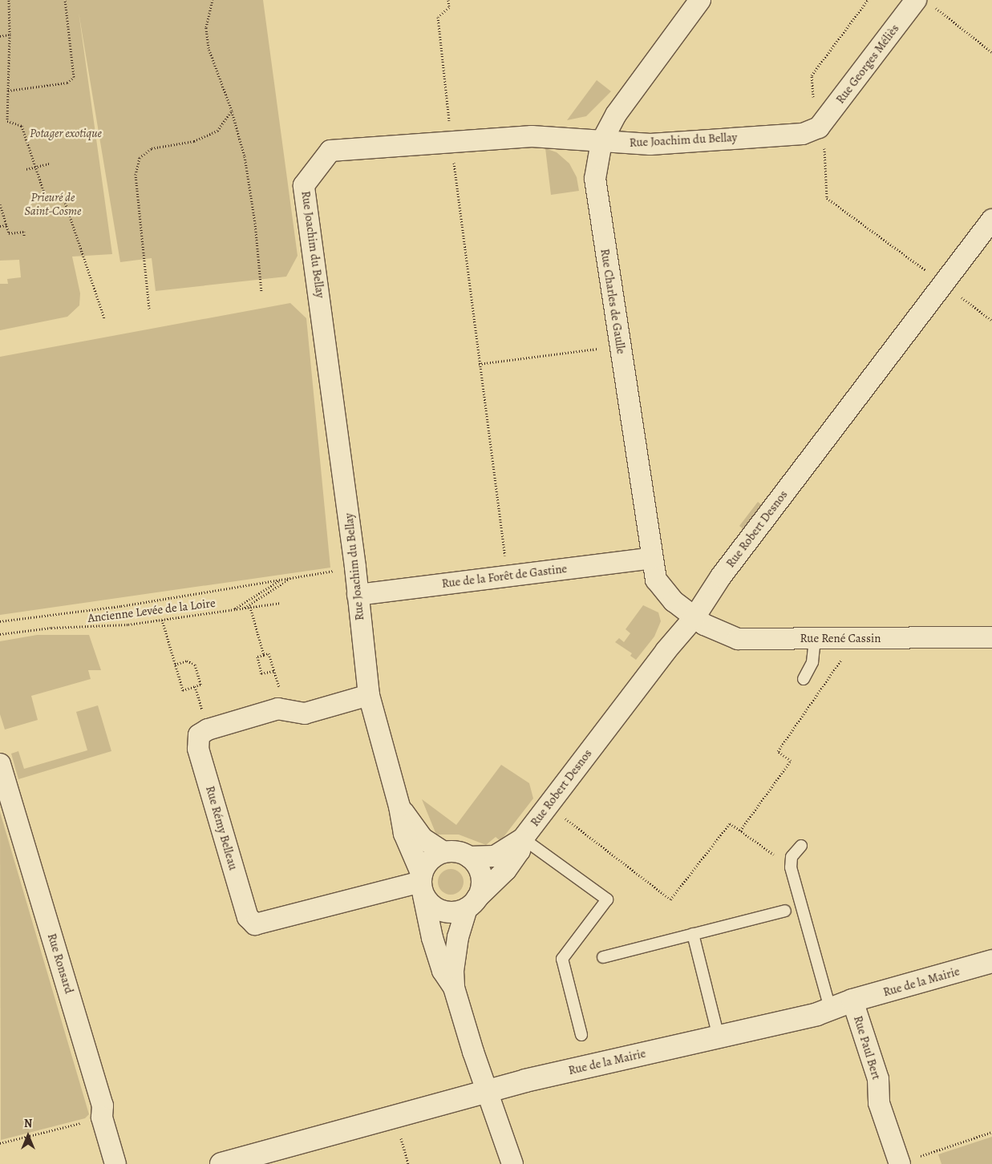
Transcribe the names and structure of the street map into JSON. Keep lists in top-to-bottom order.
{
  "streets": {
    "street": [
      "Rue Georges Méliès",
      "Rue Joachim du Bellay",
      "Rue Charles de Gaulle",
      "Rue Robert Desnos",
      "Rue de la Forêt de Gastine",
      "Rue René Cassin",
      "Rue Rémy Belleau",
      "Rue Ronsard",
      "Rue de la Mairie",
      "Rue Paul Bert"
    ],
    "path": ["Ancienne Levée de la Loire"]
  },
  "crossings": [
    ["Rue Georges Méliès", "Rue Joachim du Bellay"],
    ["Rue Joachim du Bellay", "Rue Charles de Gaulle"],
    ["Rue Joachim du Bellay", "Rue Robert Desnos"],
    ["Rue Joachim du Bellay", "Rue de la Forêt de Gastine"],
    ["Rue Joachim du Bellay", "Rue Rémy Belleau"],
    ["Rue Joachim du Bellay", "Rue de la Mairie"],
    ["Rue Charles de Gaulle", "Rue Robert Desnos"],
    ["Rue Charles de Gaulle", "Rue de la Forêt de Gastine"],
    ["Rue Charles de Gaulle", "Rue René Cassin"],
    ["Rue Robert Desnos", "Rue René Cassin"],
    ["Rue Robert Desnos", "Rue Rémy Belleau"],
    ["Rue de la Mairie", "Rue Paul Bert"]
  ],
  "parks": ["Potager exotique", "Prieuré de Saint-Cosme"],
  "north": "top"
}
